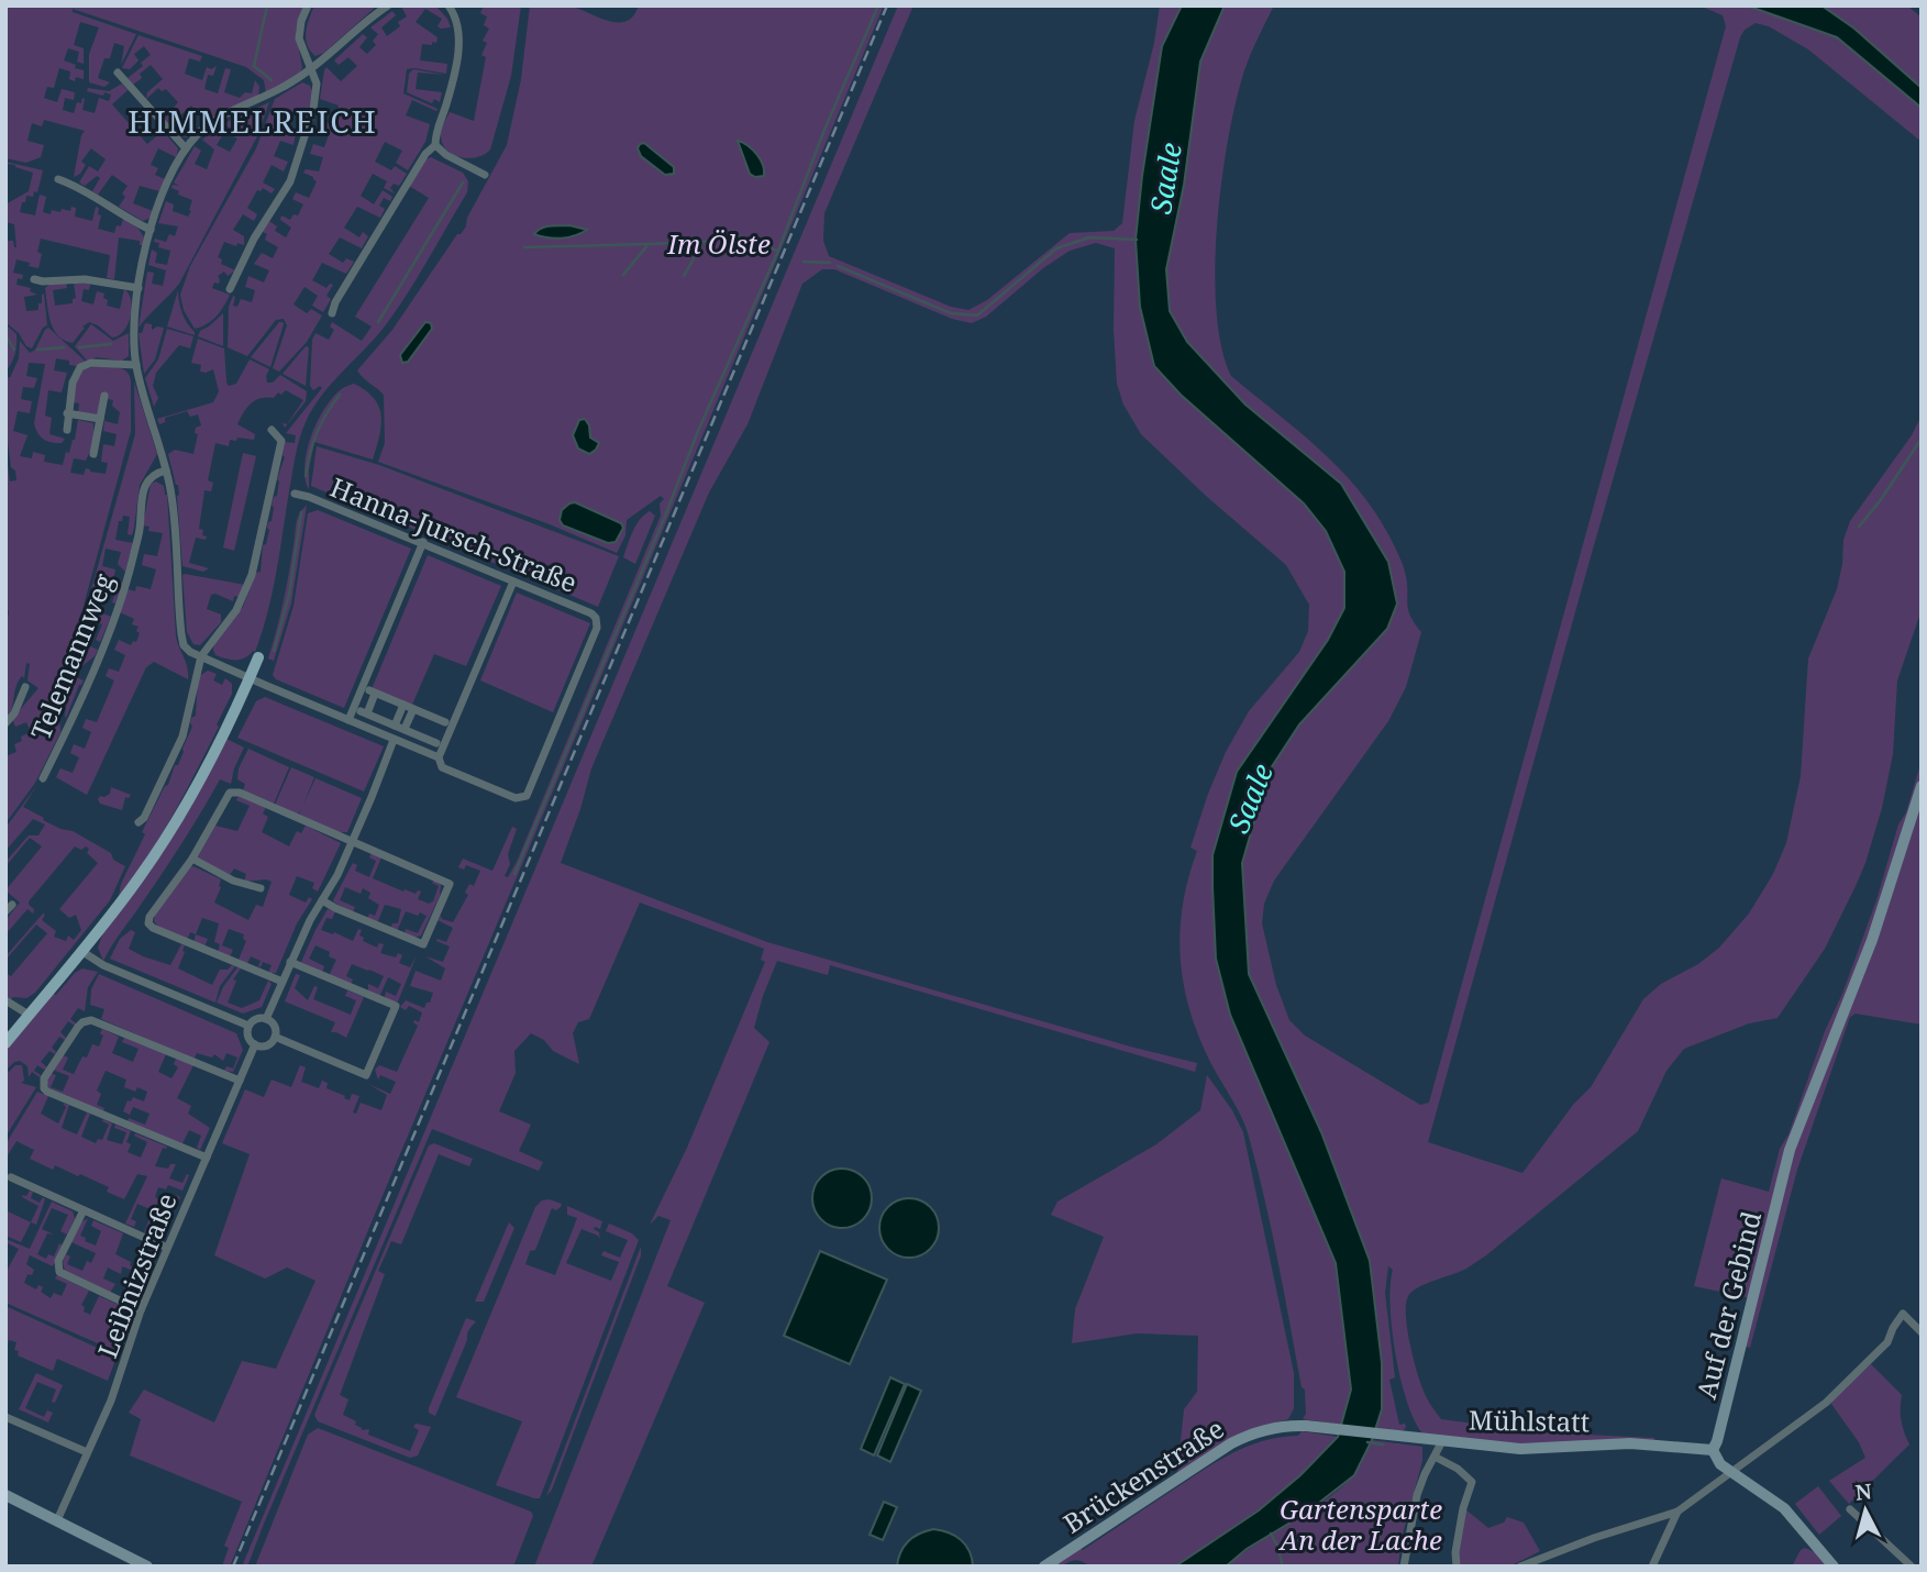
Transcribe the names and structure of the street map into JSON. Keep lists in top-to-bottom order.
{
  "streets": {
    "street": [
      "Hanna-Jursch-Straße",
      "Telemannweg",
      "Leibnizstraße",
      "Auf der Gebind",
      "Mühlstatt",
      "Brückenstraße"
    ]
  },
  "crossings": [
    ["Auf der Gebind", "Mühlstatt"],
    ["Mühlstatt", "Brückenstraße"]
  ],
  "districts": ["HIMMELREICH"],
  "water": ["Saale"],
  "parks": ["Im Ölste", "Gartensparte An der Lache"],
  "north": "top"
}
